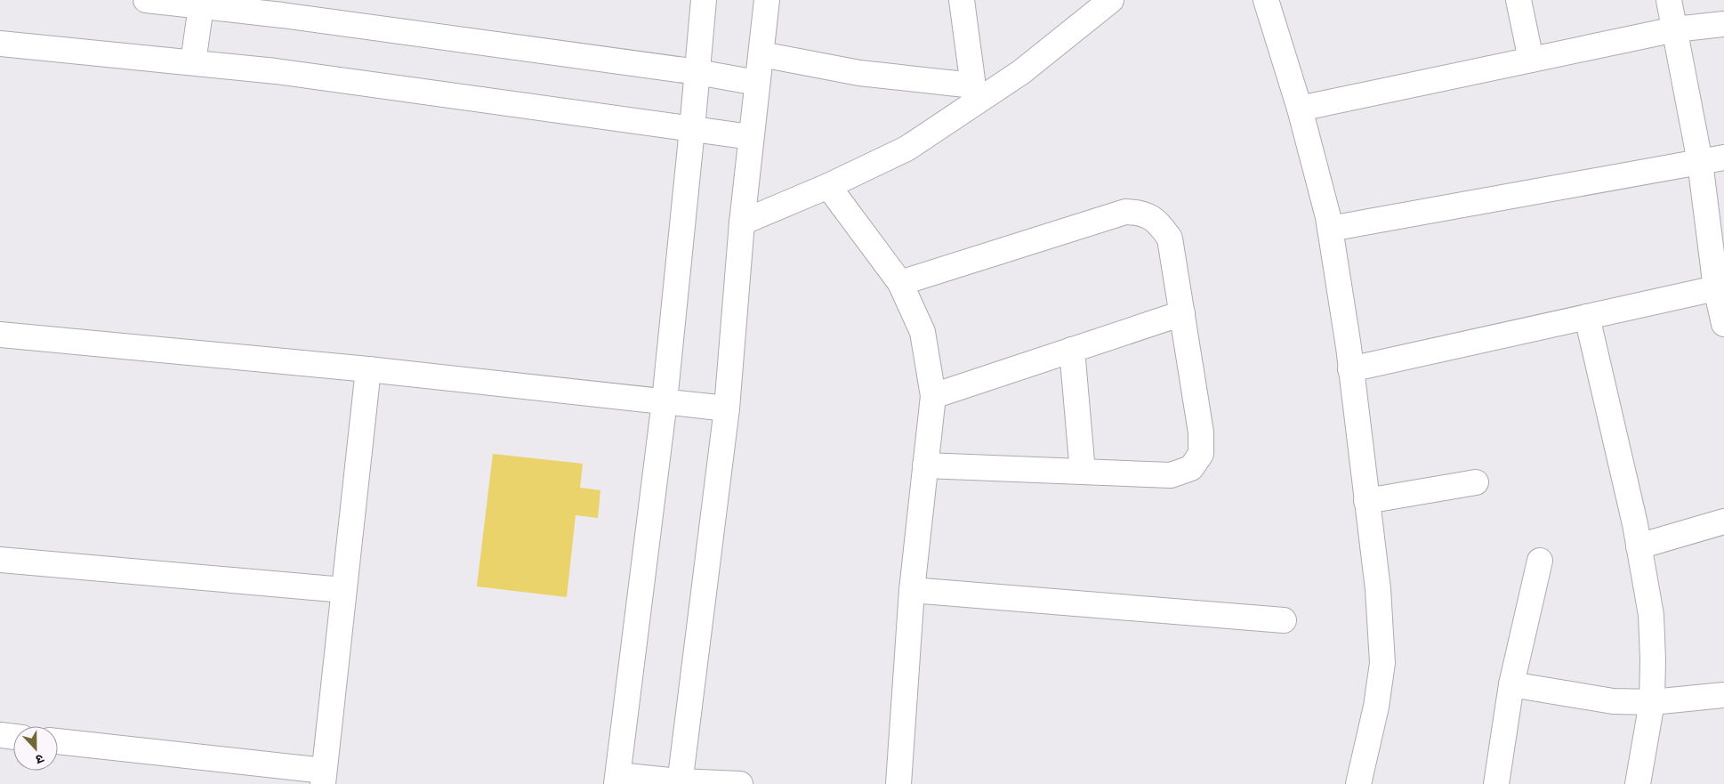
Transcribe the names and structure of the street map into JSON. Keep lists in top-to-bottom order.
{
  "north": "bottom"
}
